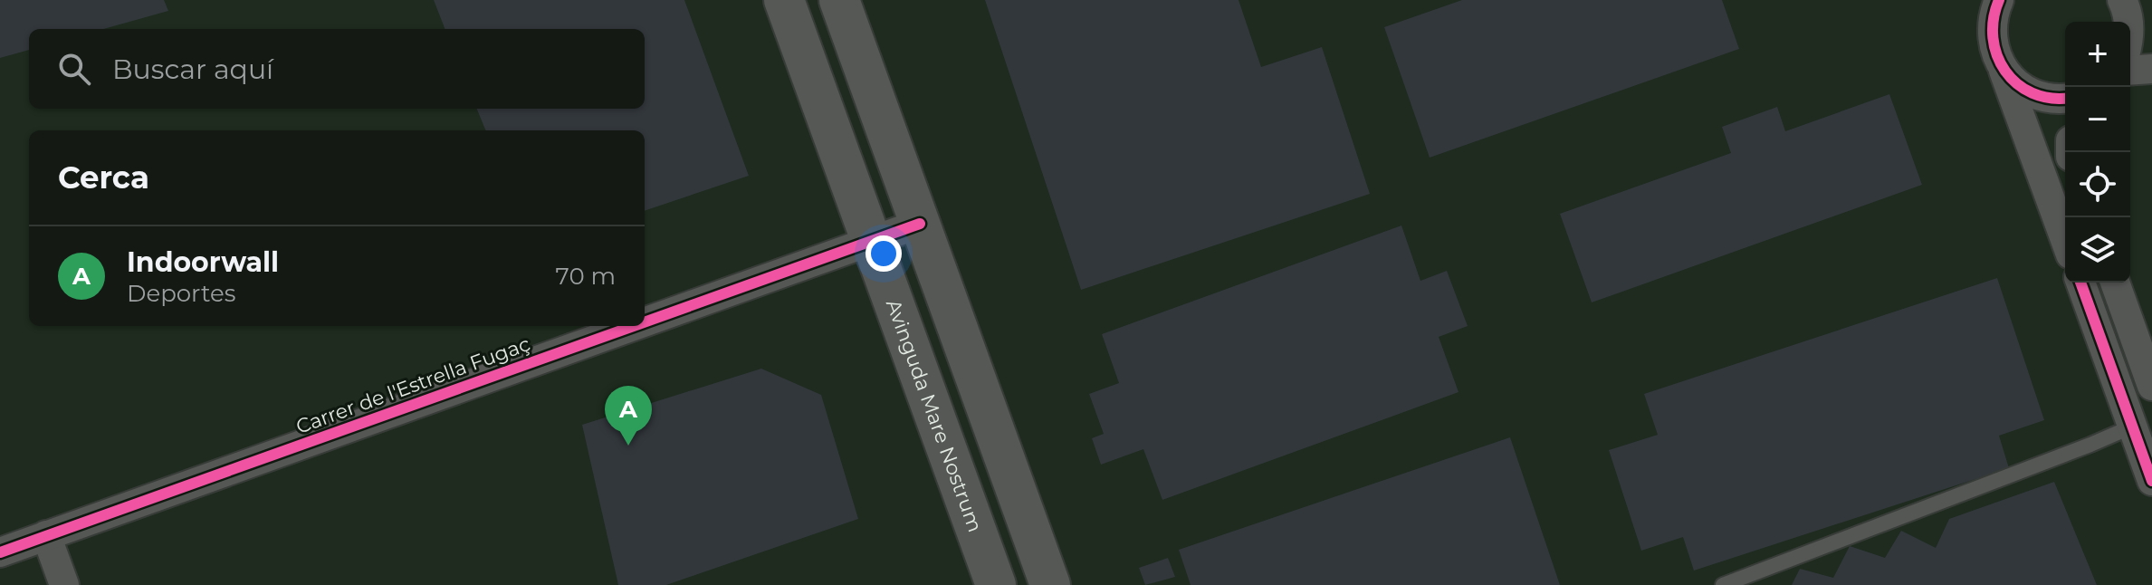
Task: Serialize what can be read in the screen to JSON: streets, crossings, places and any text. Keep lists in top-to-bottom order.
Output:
{
  "streets": {
    "main road": ["Avinguda Mare Nostrum"],
    "street": ["Carrer de l'Estrella Fugaç"]
  },
  "crossings": [
    ["Carrer de l'Estrella Fugaç", "Avinguda Mare Nostrum"]
  ],
  "page": {
    "map_buttons": ["+", "−"],
    "search": "Buscar aquí",
    "heading": "Cerca",
    "list": [
      {
        "mark": "A",
        "name": "Indoorwall",
        "note": "Deportes",
        "value": "70 m"
      }
    ],
    "pins": "A"
  }
}
